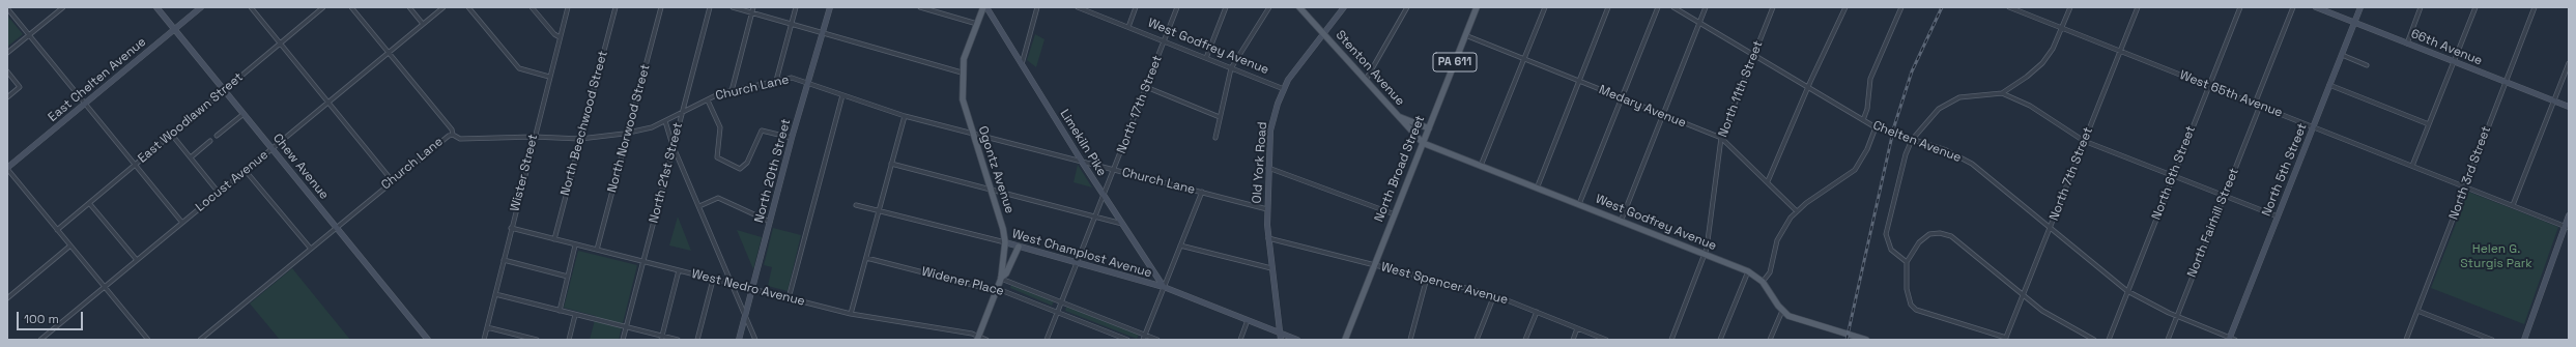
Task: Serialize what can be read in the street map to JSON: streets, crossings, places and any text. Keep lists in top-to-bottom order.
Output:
{
  "streets": {
    "main road": [
      "West Godfrey Avenue",
      "PA 611",
      "Stenton Avenue",
      "North Broad Street",
      "Ogontz Avenue"
    ],
    "street": [
      "66th Avenue",
      "East Chelten Avenue",
      "Church Lane",
      "North 11th Street",
      "West 65th Avenue",
      "North 17th Street",
      "Medary Avenue",
      "East Woodlawn Street",
      "North Beechwood Street",
      "North Norwood Street",
      "Chelten Avenue",
      "Limekiln Pike",
      "Old York Road",
      "Chew Avenue",
      "North 5th Street",
      "North 20th Street",
      "Wister Street",
      "North 21st Street",
      "North 6th Street",
      "North 3rd Street",
      "North 7th Street",
      "Locust Avenue",
      "North Fairhill Street",
      "West Champlost Avenue",
      "Widener Place",
      "West Spencer Avenue",
      "West Nedro Avenue"
    ]
  },
  "crossings": [
    ["West Godfrey Avenue", "Stenton Avenue"],
    ["West Godfrey Avenue", "North 11th Street"],
    ["West Godfrey Avenue", "North 17th Street"],
    ["West Godfrey Avenue", "Old York Road"],
    ["West Godfrey Avenue", "North Broad Street"],
    ["66th Avenue", "North 5th Street"],
    ["66th Avenue", "North 3rd Street"],
    ["Stenton Avenue", "Old York Road"],
    ["Stenton Avenue", "North Broad Street"],
    ["East Chelten Avenue", "Chew Avenue"],
    ["Church Lane", "North 17th Street"],
    ["Church Lane", "North Beechwood Street"],
    ["Church Lane", "North Norwood Street"],
    ["Church Lane", "Limekiln Pike"],
    ["Church Lane", "Old York Road"],
    ["Church Lane", "Chew Avenue"],
    ["Church Lane", "Ogontz Avenue"],
    ["Church Lane", "North 20th Street"],
    ["Church Lane", "Wister Street"],
    ["Church Lane", "North 21st Street"],
    ["North 11th Street", "Medary Avenue"],
    ["North 11th Street", "Chelten Avenue"],
    ["West 65th Avenue", "North 5th Street"],
    ["West 65th Avenue", "North 6th Street"],
    ["West 65th Avenue", "North 3rd Street"],
    ["West 65th Avenue", "North 7th Street"],
    ["West 65th Avenue", "North Fairhill Street"],
    ["North 17th Street", "Limekiln Pike"],
    ["North 17th Street", "West Champlost Avenue"],
    ["North 17th Street", "Widener Place"],
    ["Medary Avenue", "North Broad Street"],
    ["East Woodlawn Street", "Chew Avenue"],
    ["North Beechwood Street", "West Nedro Avenue"],
    ["North Norwood Street", "West Nedro Avenue"],
    ["Chelten Avenue", "North 5th Street"],
    ["Chelten Avenue", "North 6th Street"],
    ["Chelten Avenue", "North 7th Street"],
    ["Chelten Avenue", "North Fairhill Street"],
    ["Limekiln Pike", "West Champlost Avenue"],
    ["Old York Road", "West Champlost Avenue"],
    ["Old York Road", "West Spencer Avenue"],
    ["Chew Avenue", "Locust Avenue"],
    ["North Broad Street", "West Spencer Avenue"],
    ["Ogontz Avenue", "West Champlost Avenue"],
    ["Ogontz Avenue", "Widener Place"],
    ["Ogontz Avenue", "West Nedro Avenue"],
    ["North 20th Street", "West Nedro Avenue"],
    ["Wister Street", "West Nedro Avenue"],
    ["North 21st Street", "West Nedro Avenue"]
  ],
  "parks": ["Helen G. Sturgis Park"],
  "scale_bar": "100 m"
}
